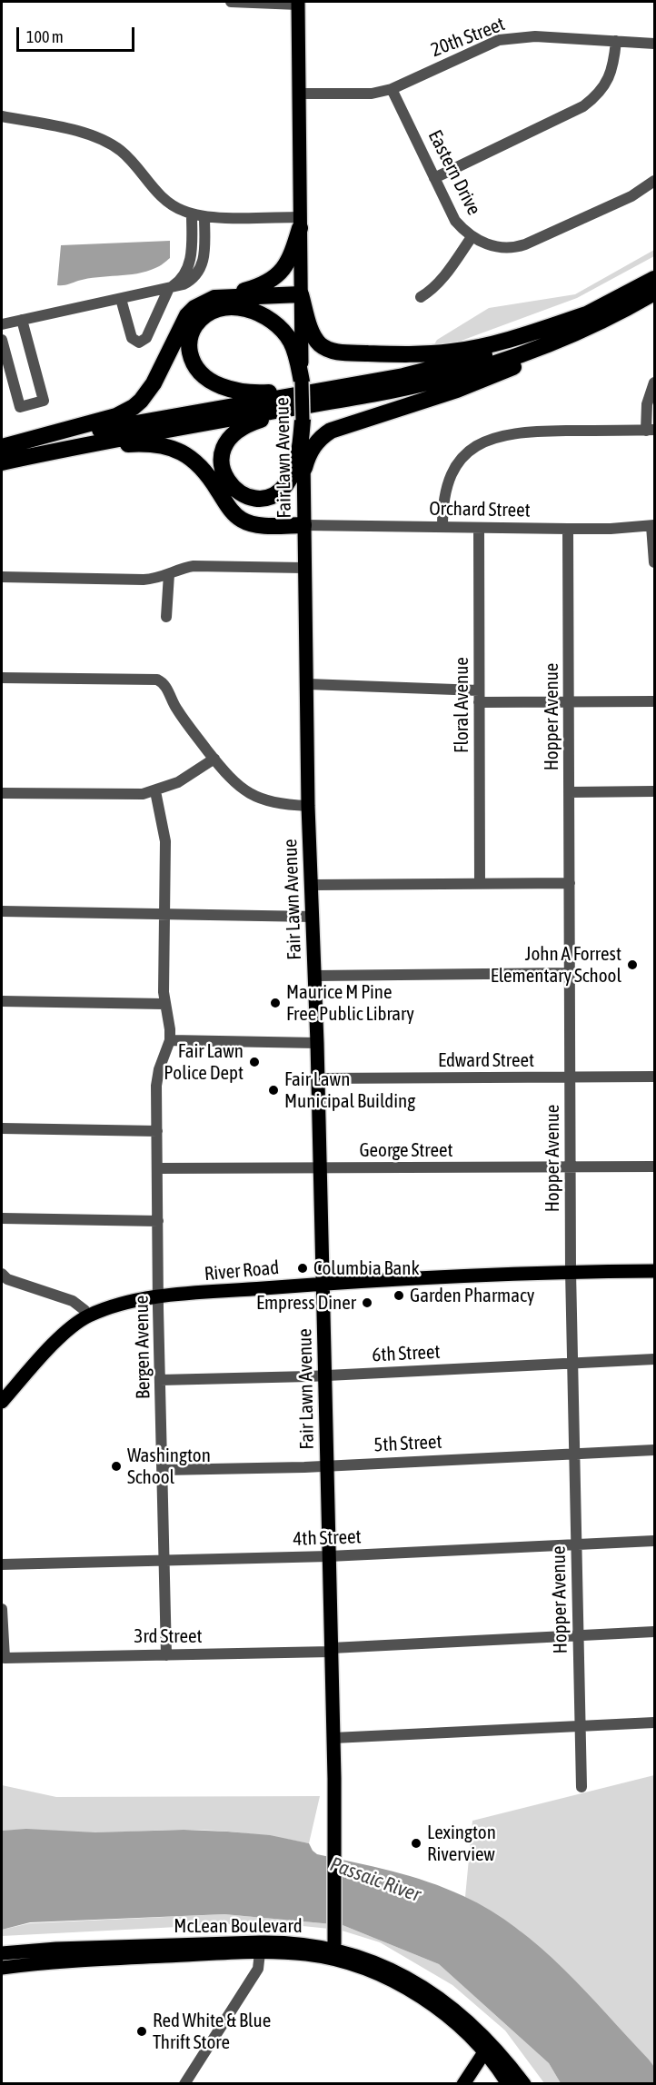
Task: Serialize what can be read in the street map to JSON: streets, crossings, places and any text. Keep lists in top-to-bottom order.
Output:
{
  "streets": {
    "main road": ["Fair Lawn Avenue", "River Road", "McLean Boulevard"],
    "street": [
      "20th Street",
      "Eastern Drive",
      "Orchard Street",
      "Floral Avenue",
      "Hopper Avenue",
      "Edward Street",
      "George Street",
      "Bergen Avenue",
      "6th Street",
      "5th Street",
      "4th Street",
      "3rd Street"
    ]
  },
  "crossings": [
    ["20th Street", "Eastern Drive"],
    ["20th Street", "Fair Lawn Avenue"],
    ["Fair Lawn Avenue", "Orchard Street"],
    ["Fair Lawn Avenue", "Edward Street"],
    ["Fair Lawn Avenue", "George Street"],
    ["Fair Lawn Avenue", "River Road"],
    ["Fair Lawn Avenue", "6th Street"],
    ["Fair Lawn Avenue", "5th Street"],
    ["Fair Lawn Avenue", "4th Street"],
    ["Fair Lawn Avenue", "3rd Street"],
    ["Fair Lawn Avenue", "McLean Boulevard"],
    ["Orchard Street", "Floral Avenue"],
    ["Orchard Street", "Hopper Avenue"],
    ["Hopper Avenue", "Edward Street"],
    ["Hopper Avenue", "George Street"],
    ["Hopper Avenue", "River Road"],
    ["Hopper Avenue", "6th Street"],
    ["Hopper Avenue", "5th Street"],
    ["Hopper Avenue", "4th Street"],
    ["Hopper Avenue", "3rd Street"],
    ["George Street", "Bergen Avenue"],
    ["River Road", "Bergen Avenue"],
    ["Bergen Avenue", "6th Street"],
    ["Bergen Avenue", "5th Street"],
    ["Bergen Avenue", "4th Street"],
    ["Bergen Avenue", "3rd Street"]
  ],
  "water": ["Passaic River"],
  "places": [
    "John A Forrest Elementary School",
    "Maurice M Pine Free Public Library",
    "Fair Lawn Police Dept",
    "Fair Lawn Municipal Building",
    "Columbia Bank",
    "Garden Pharmacy",
    "Empress Diner",
    "Washington School",
    "Lexington Riverview",
    "Red White & Blue Thrift Store"
  ],
  "scale_bar": "100 m"
}
